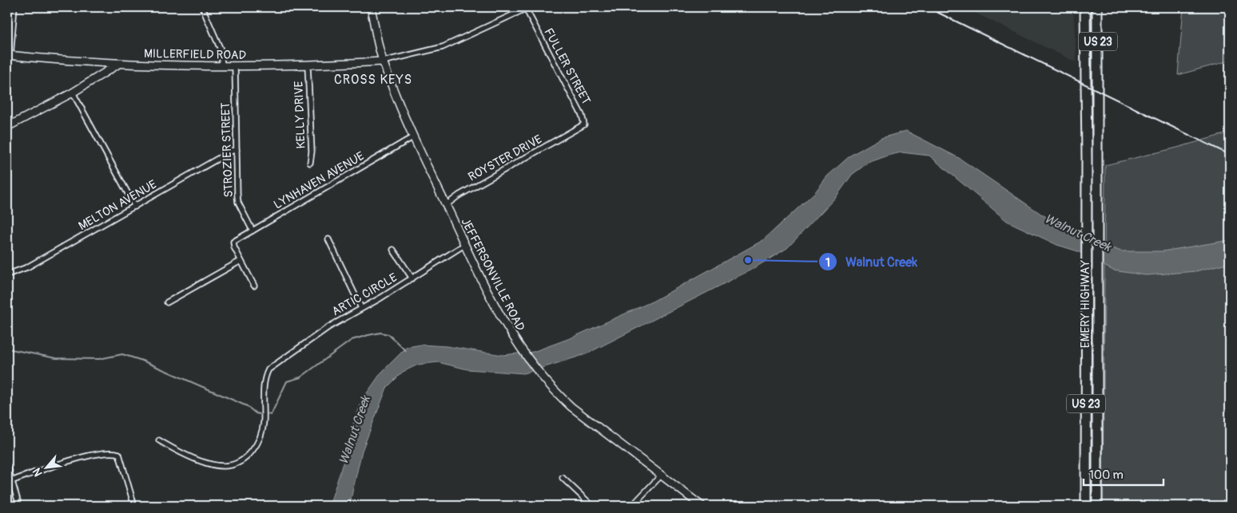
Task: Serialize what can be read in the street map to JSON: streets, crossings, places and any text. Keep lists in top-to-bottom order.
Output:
{
  "streets": {
    "highway": ["US 23", "EMERY HIGHWAY"],
    "street": [
      "MILLERFIELD ROAD",
      "FULLER STREET",
      "KELLY DRIVE",
      "STROZIER STREET",
      "ROYSTER DRIVE",
      "LYNHAVEN AVENUE",
      "MELTON AVENUE",
      "JEFFERSONVILLE ROAD",
      "ARTIC CIRCLE"
    ]
  },
  "crossings": [
    ["MILLERFIELD ROAD", "KELLY DRIVE"],
    ["MILLERFIELD ROAD", "STROZIER STREET"],
    ["MILLERFIELD ROAD", "JEFFERSONVILLE ROAD"],
    ["FULLER STREET", "ROYSTER DRIVE"],
    ["STROZIER STREET", "LYNHAVEN AVENUE"],
    ["STROZIER STREET", "MELTON AVENUE"],
    ["ROYSTER DRIVE", "JEFFERSONVILLE ROAD"],
    ["LYNHAVEN AVENUE", "JEFFERSONVILLE ROAD"],
    ["JEFFERSONVILLE ROAD", "ARTIC CIRCLE"]
  ],
  "districts": ["CROSS KEYS"],
  "water": ["Walnut Creek"],
  "places": ["Walnut Creek"],
  "scale_bar": "100 m",
  "north": "bottom left"
}
